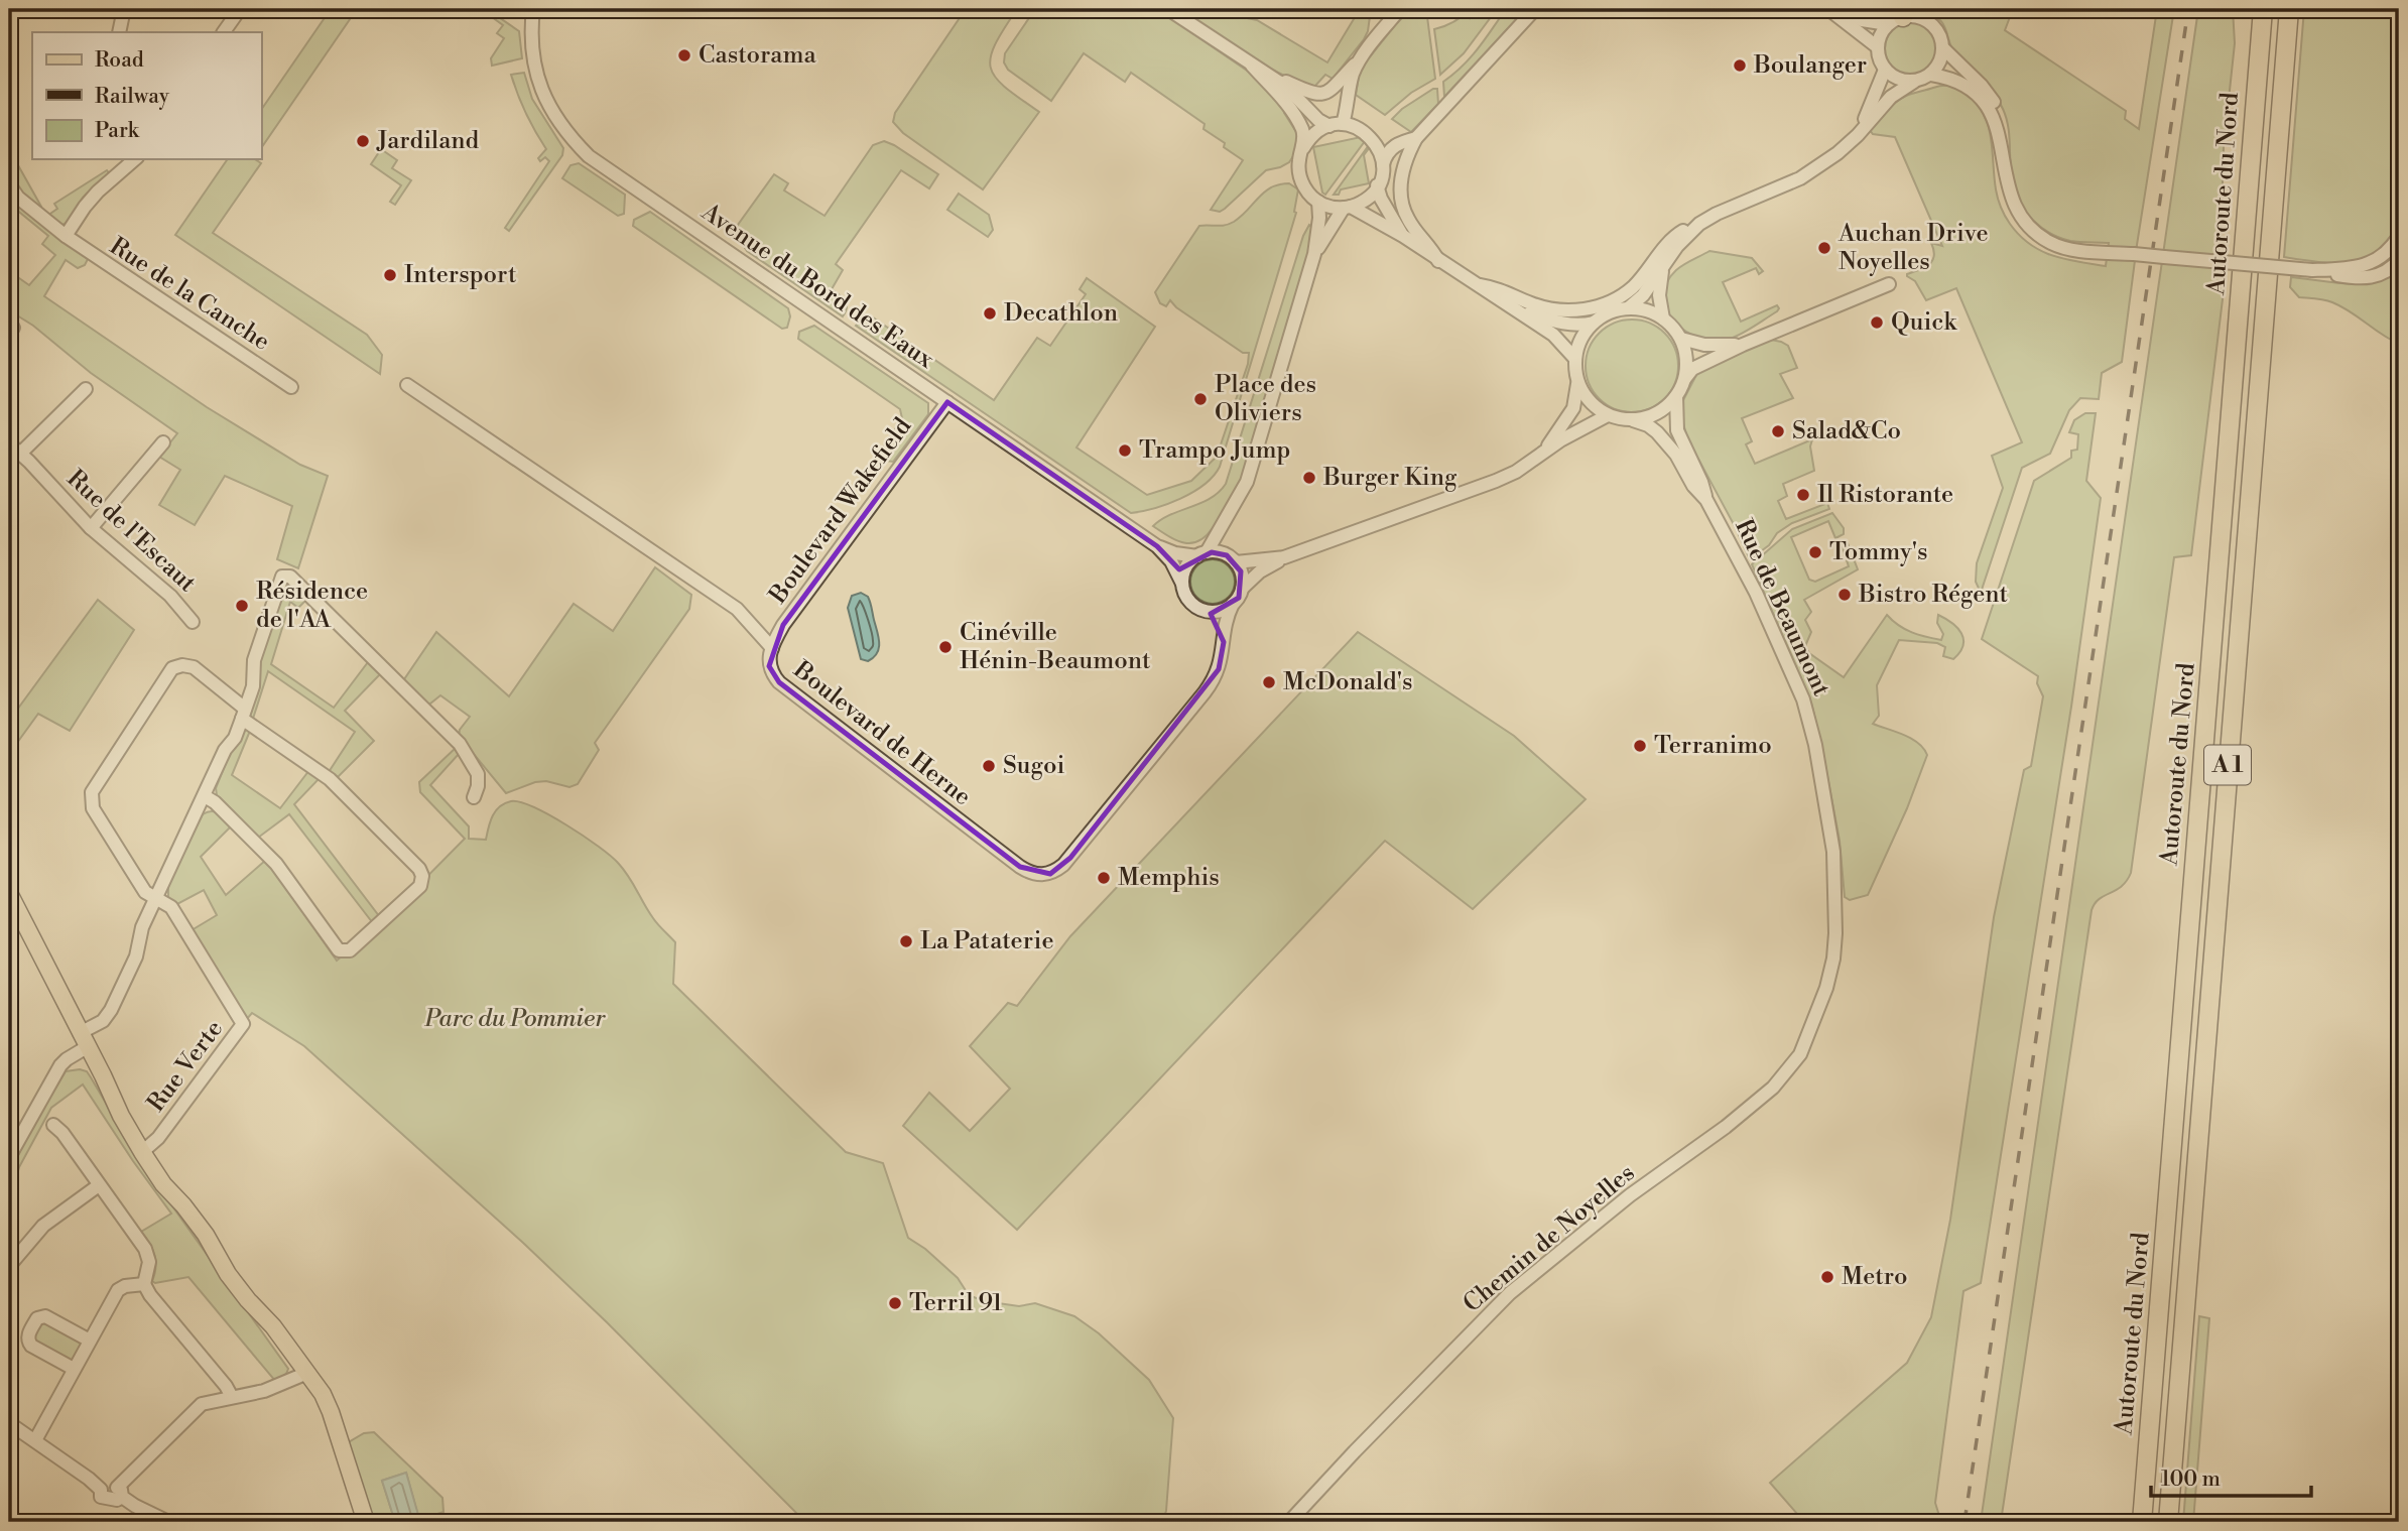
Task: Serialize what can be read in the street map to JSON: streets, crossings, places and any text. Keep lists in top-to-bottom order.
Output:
{
  "streets": {
    "highway": ["Autoroute du Nord", "A 1"],
    "street": [
      "Avenue du Bord des Eaux",
      "Rue de la Canche",
      "Boulevard Wakefield",
      "Rue de l'Escaut",
      "Rue de Beaumont",
      "Boulevard de Herne",
      "Rue Verte",
      "Chemin de Noyelles"
    ]
  },
  "crossings": [
    ["Avenue du Bord des Eaux", "Boulevard Wakefield"],
    ["Avenue du Bord des Eaux", "Boulevard de Herne"],
    ["Boulevard Wakefield", "Boulevard de Herne"],
    ["Rue de Beaumont", "Chemin de Noyelles"]
  ],
  "parks": ["Parc du Pommier"],
  "places": [
    "Castorama",
    "Boulanger",
    "Jardiland",
    "Auchan Drive Noyelles",
    "Intersport",
    "Decathlon",
    "Quick",
    "Place des Oliviers",
    "Salad&Co",
    "Trampo Jump",
    "Burger King",
    "Il Ristorante",
    "Tommy's",
    "Bistro Régent",
    "Résidence de l'AA",
    "Cinéville Hénin-Beaumont",
    "McDonald's",
    "Terranimo",
    "Sugoi",
    "Memphis",
    "La Pataterie",
    "Metro",
    "Terril 91"
  ],
  "legend": ["Road", "Railway", "Park"],
  "scale_bar": "100 m"
}
